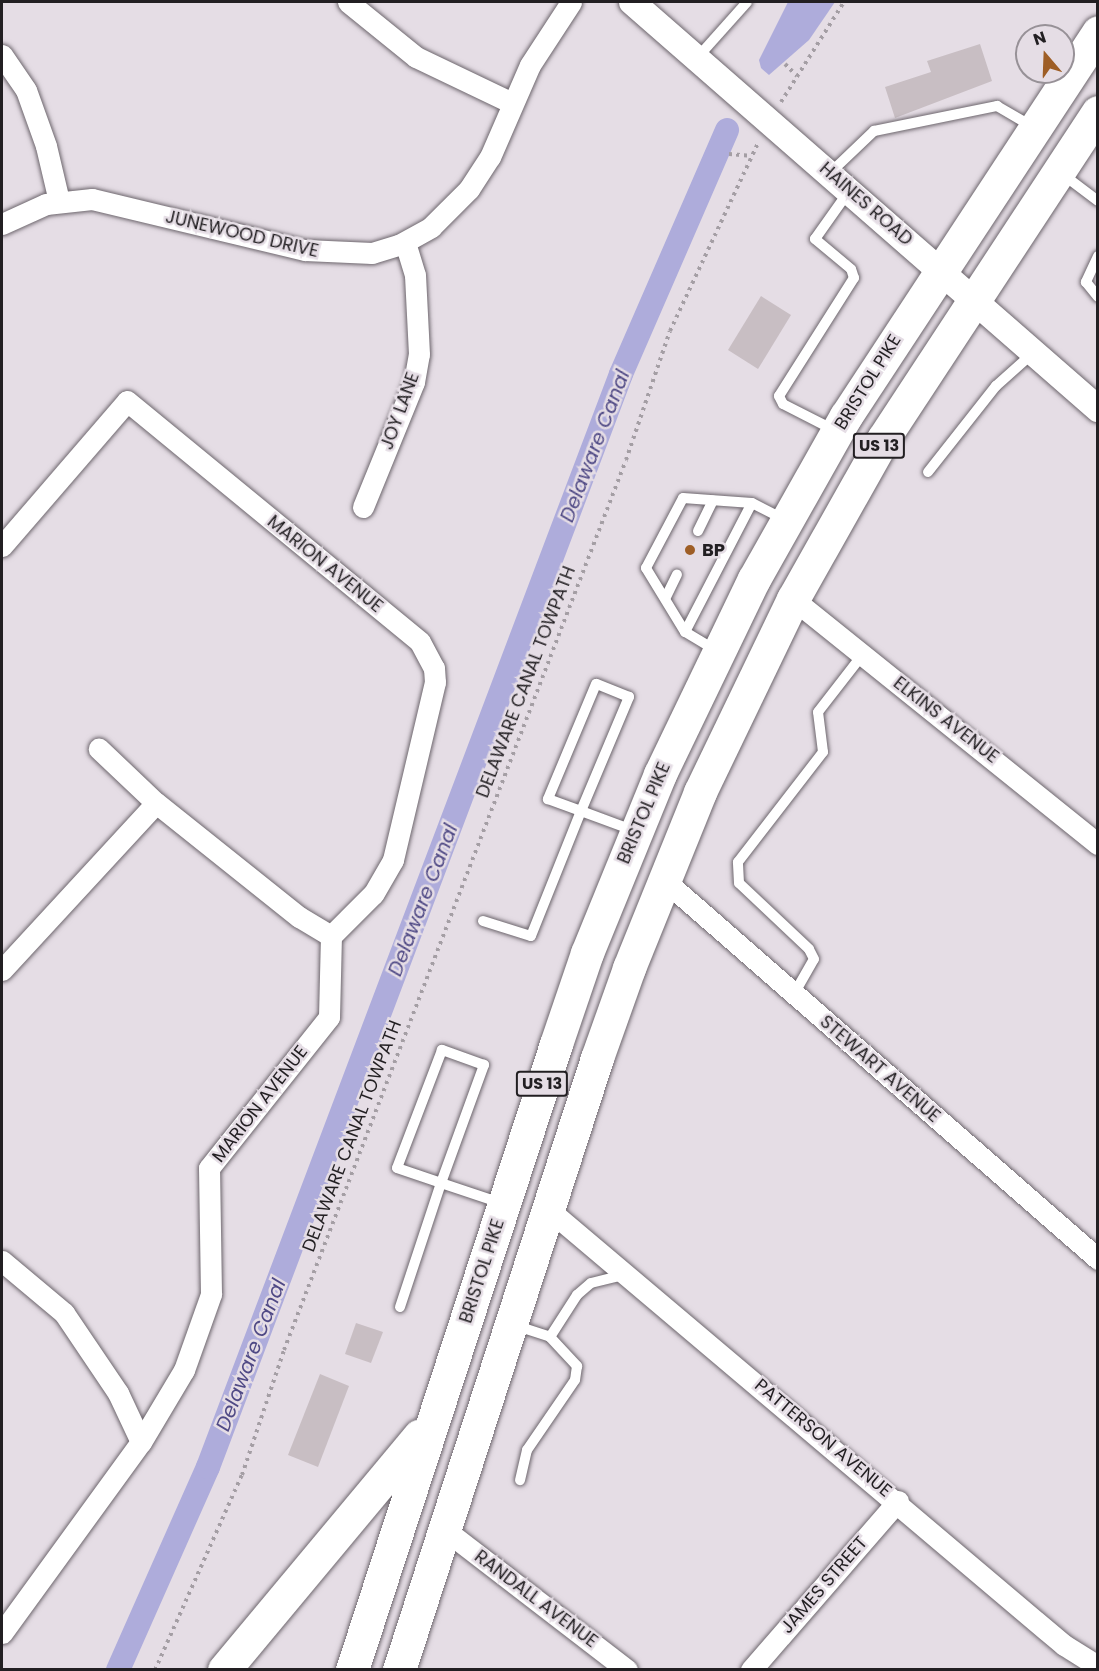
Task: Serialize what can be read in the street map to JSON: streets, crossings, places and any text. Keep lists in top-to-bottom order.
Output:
{
  "streets": {
    "highway": ["BRISTOL PIKE", "US 13"],
    "street": [
      "HAINES ROAD",
      "JUNEWOOD DRIVE",
      "JOY LANE",
      "MARION AVENUE",
      "ELKINS AVENUE",
      "STEWART AVENUE",
      "PATTERSON AVENUE",
      "JAMES STREET",
      "RANDALL AVENUE"
    ],
    "path": ["DELAWARE CANAL TOWPATH"]
  },
  "crossings": [
    ["HAINES ROAD", "BRISTOL PIKE"],
    ["HAINES ROAD", "US 13"],
    ["JUNEWOOD DRIVE", "JOY LANE"],
    ["US 13", "ELKINS AVENUE"],
    ["US 13", "STEWART AVENUE"],
    ["US 13", "PATTERSON AVENUE"],
    ["US 13", "RANDALL AVENUE"],
    ["PATTERSON AVENUE", "JAMES STREET"]
  ],
  "water": ["Delaware Canal"],
  "places": ["BP"],
  "north": "top"
}
